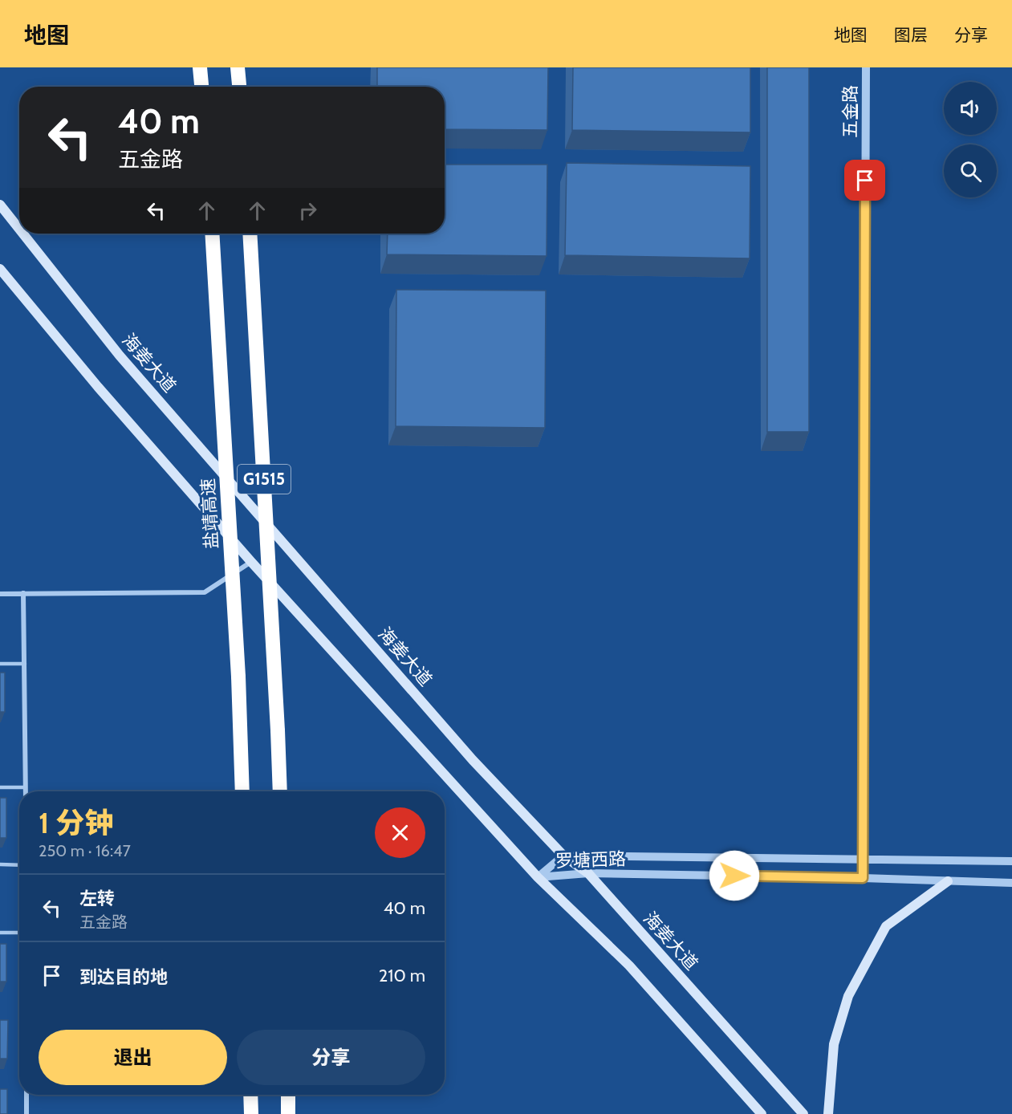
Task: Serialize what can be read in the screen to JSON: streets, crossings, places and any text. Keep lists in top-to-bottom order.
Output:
{
  "streets": {
    "highway": ["G1515", "盐靖高速"],
    "main road": ["海姜大道"],
    "street": ["五金路", "罗塘西路"]
  },
  "crossings": [
    ["五金路", "罗塘西路"],
    ["海姜大道", "罗塘西路"]
  ],
  "page": {
    "header": "地图",
    "nav": ["地图", "图层", "分享"],
    "turn": ["40 m", "五金路"],
    "heading": ["1 分钟", "250 m · 16:47"],
    "list": [
      {
        "name": "左转",
        "note": "五金路",
        "value": "40 m"
      },
      {
        "name": "到达目的地",
        "value": "210 m"
      }
    ],
    "buttons": ["退出", "分享"]
  }
}
